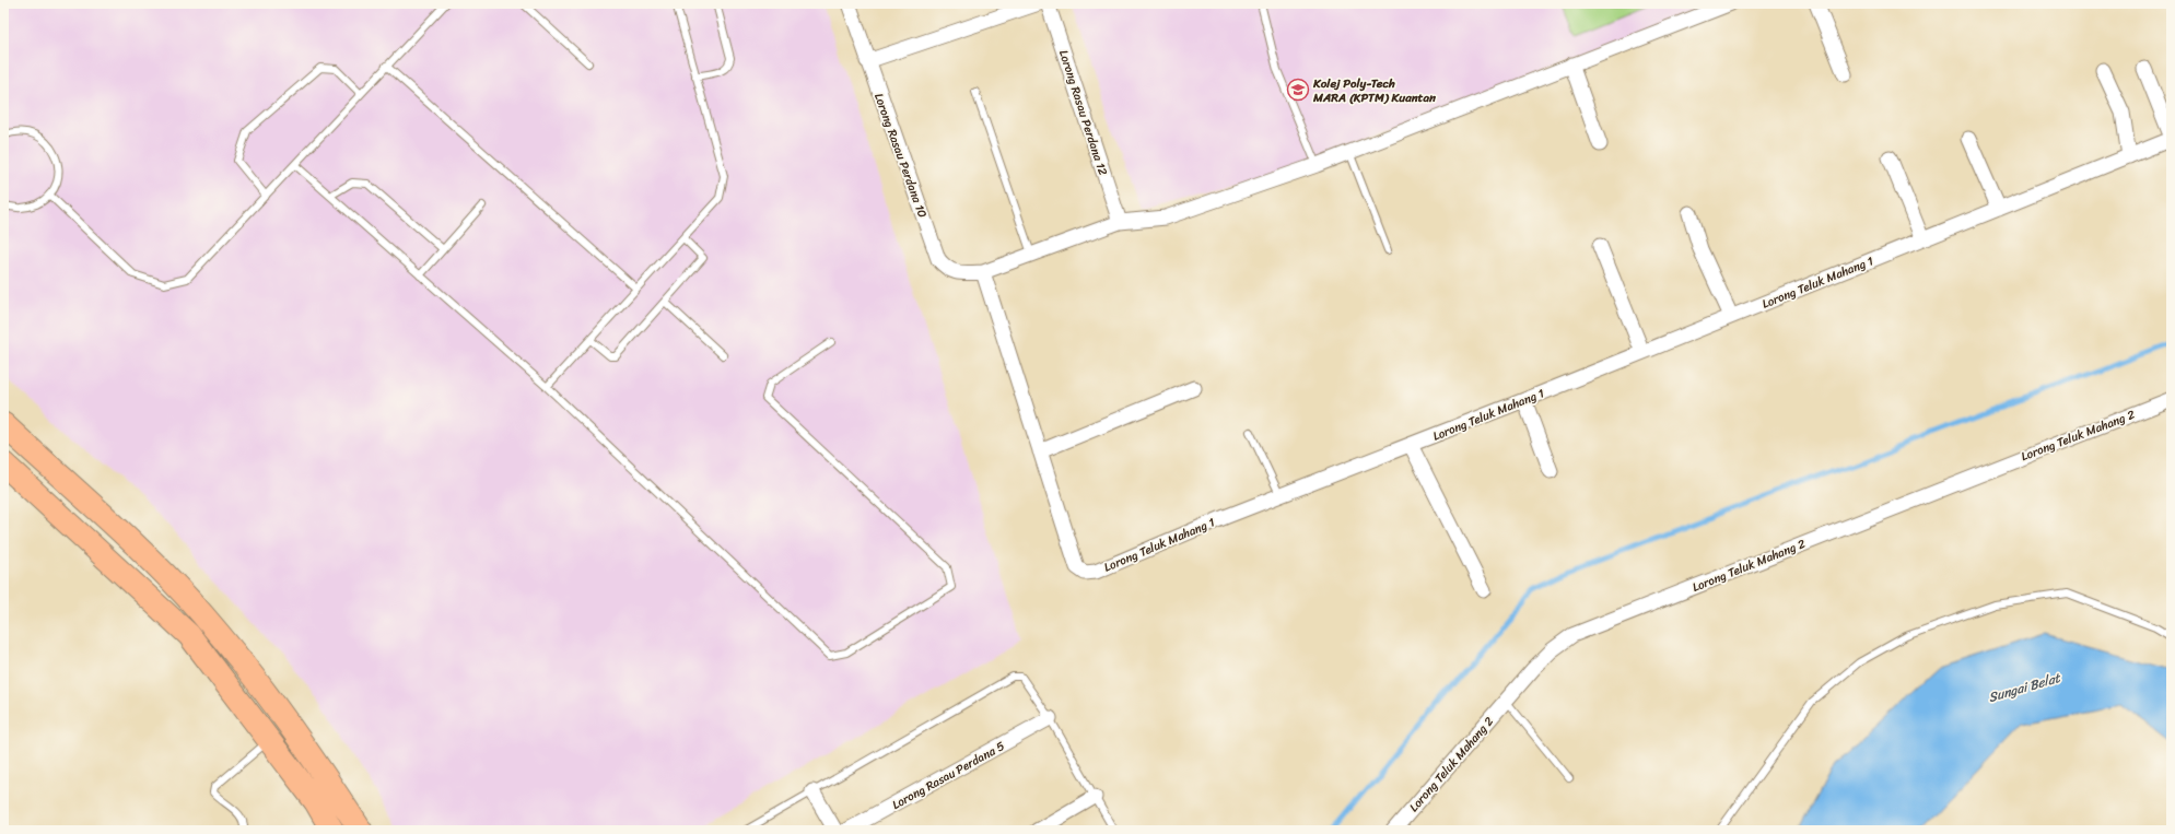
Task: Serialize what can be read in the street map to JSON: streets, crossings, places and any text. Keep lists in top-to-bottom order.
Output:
{
  "streets": {
    "street": [
      "Lorong Rasau Perdana 12",
      "Lorong Rasau Perdana 10",
      "Lorong Teluk Mahang 1",
      "Lorong Teluk Mahang 2",
      "Lorong Rasau Perdana 5"
    ]
  },
  "crossings": [
    ["Lorong Rasau Perdana 10", "Lorong Teluk Mahang 1"]
  ],
  "water": ["Sungai Belat"],
  "places": {
    "school or university": ["Kolej Poly-Tech MARA (KPTM) Kuantan"]
  }
}
